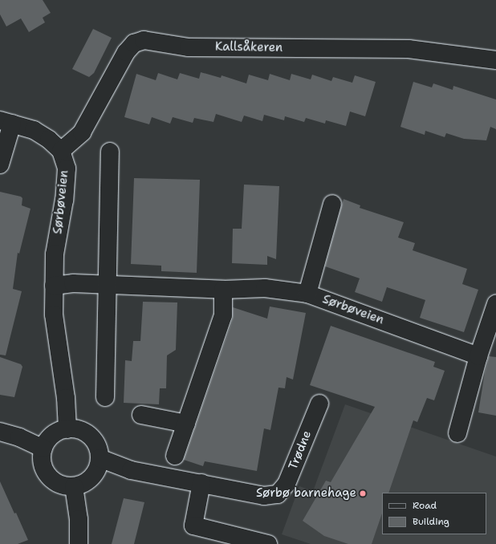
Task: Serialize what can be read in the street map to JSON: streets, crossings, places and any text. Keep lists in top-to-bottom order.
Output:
{
  "streets": {
    "street": ["Kallsåkeren", "Sørbøveien", "Trødne"]
  },
  "crossings": [
    ["Kallsåkeren", "Sørbøveien"],
    ["Sørbøveien", "Trødne"]
  ],
  "places": ["Sørbø barnehage"],
  "legend": ["Road", "Building"]
}
